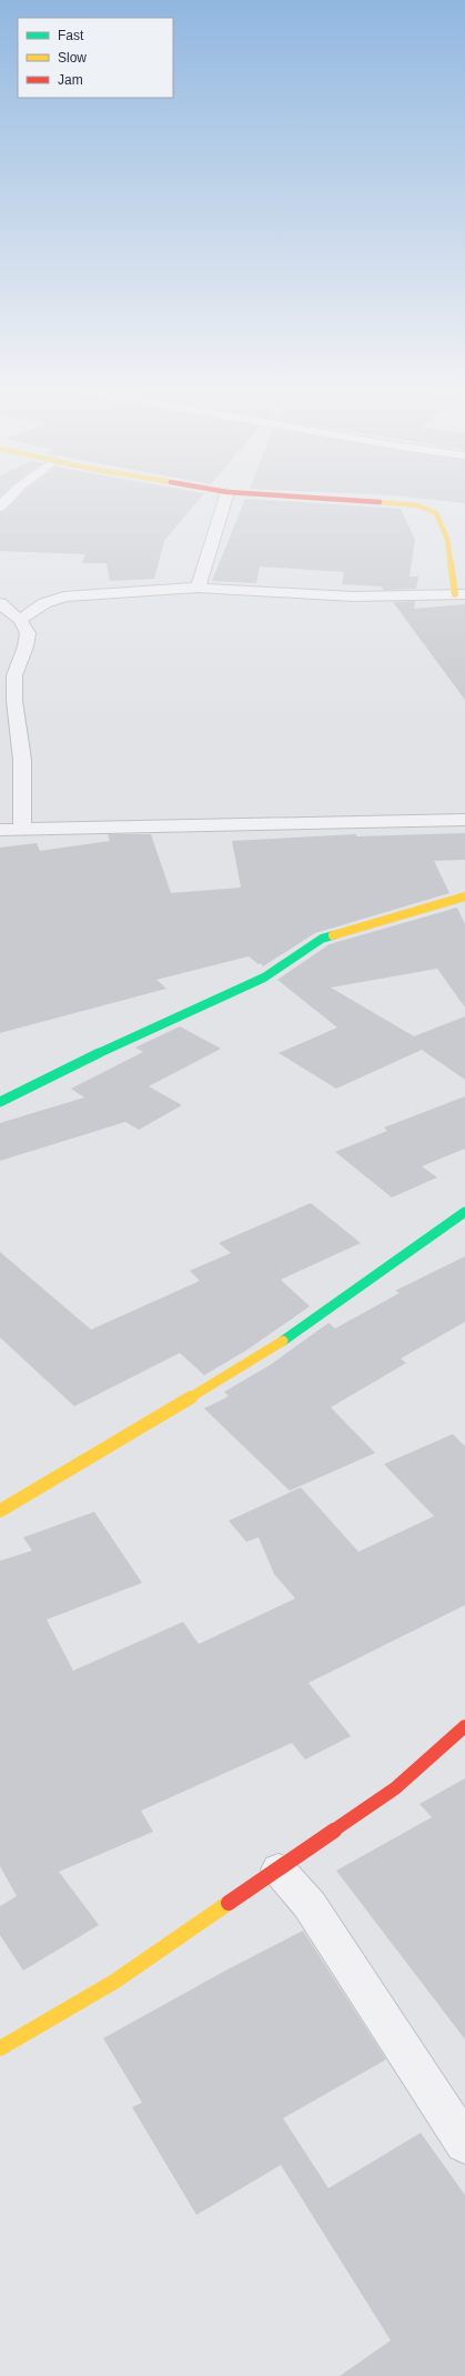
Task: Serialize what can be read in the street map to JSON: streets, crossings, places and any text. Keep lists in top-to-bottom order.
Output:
{
  "legend": ["Fast", "Slow", "Jam"]
}
